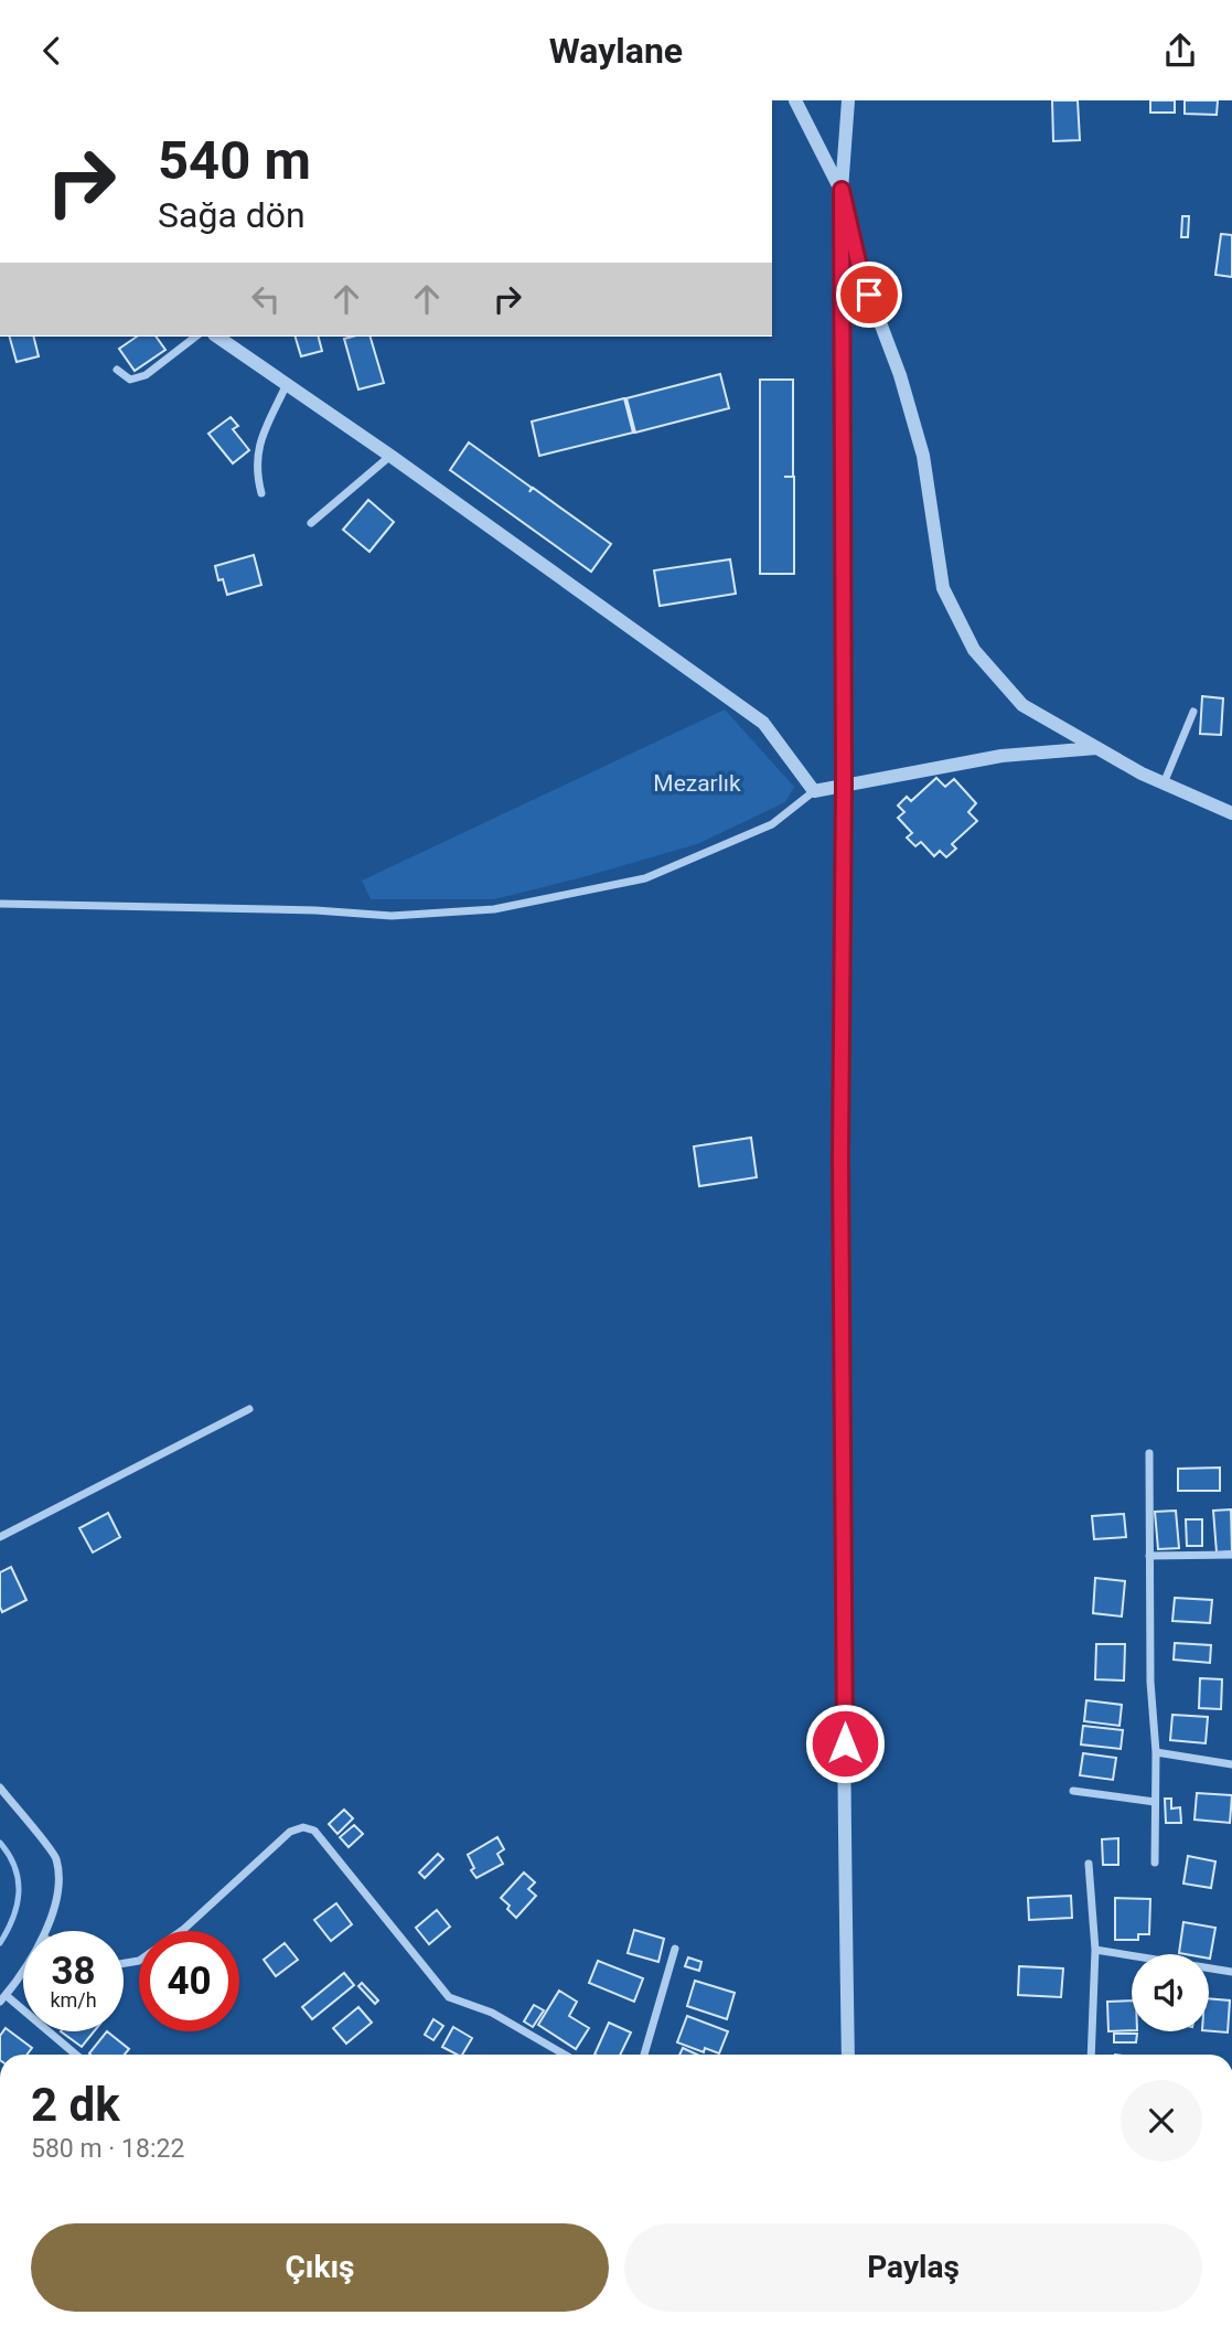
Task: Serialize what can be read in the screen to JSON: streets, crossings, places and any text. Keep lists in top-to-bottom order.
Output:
{
  "parks": ["Mezarlık"],
  "page": {
    "header": "Waylane",
    "turn": ["540 m", "Sağa dön"],
    "speed": "38 km/h",
    "limit": "40",
    "heading": ["2 dk", "580 m · 18:22"],
    "buttons": ["Çıkış", "Paylaş"]
  }
}
